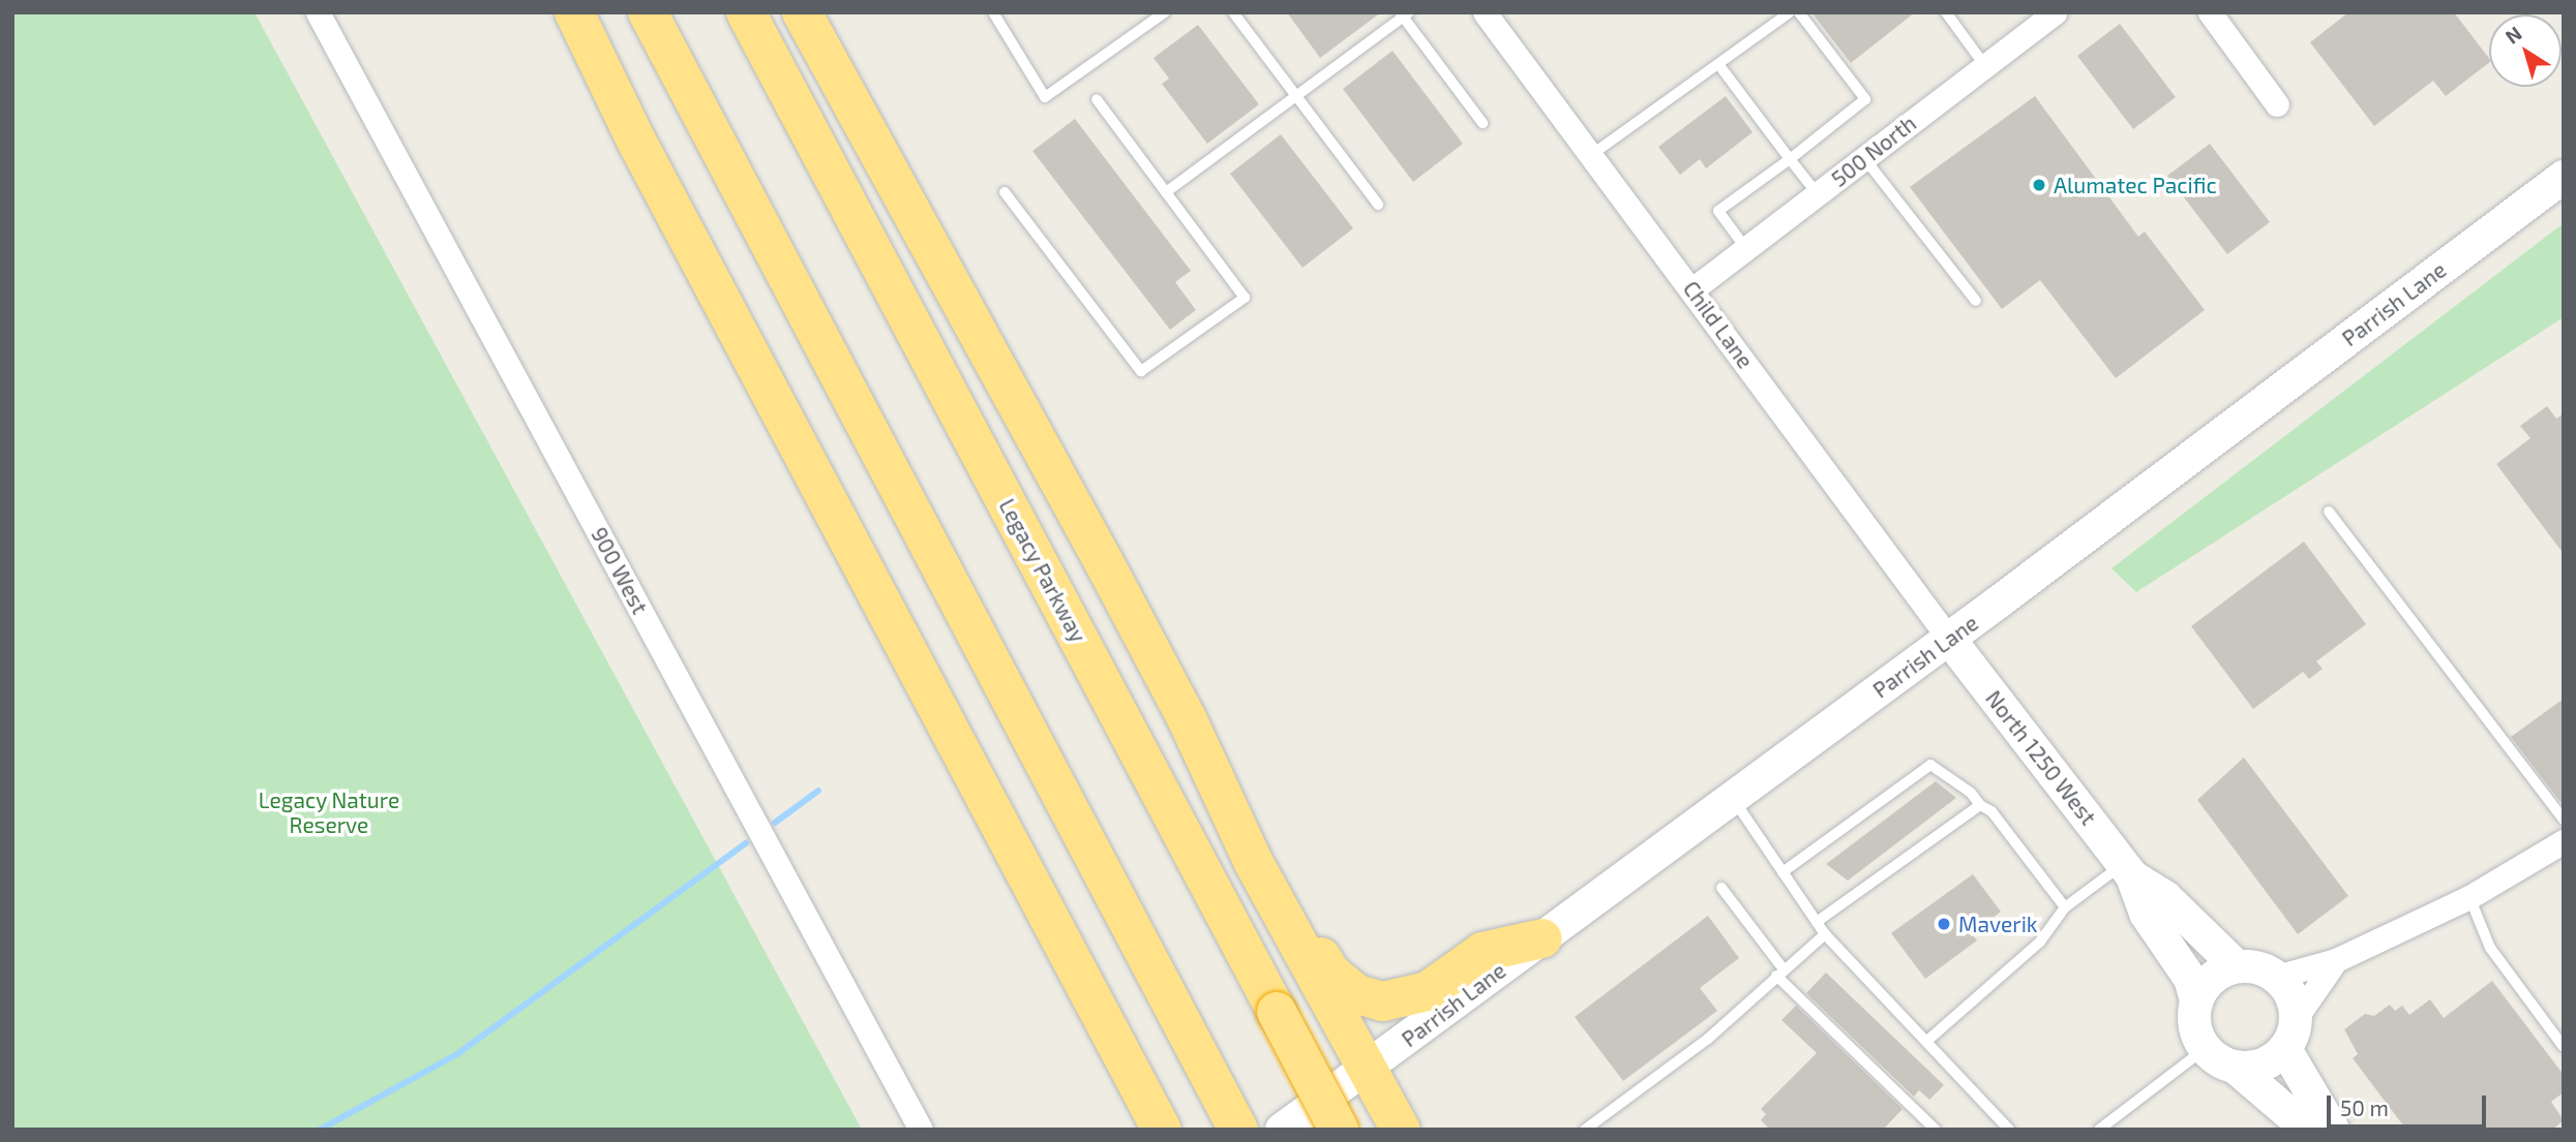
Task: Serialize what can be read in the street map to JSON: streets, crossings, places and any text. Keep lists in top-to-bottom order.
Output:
{
  "streets": {
    "highway": ["Legacy Parkway"],
    "main road": ["Parrish Lane", "North 1250 West"],
    "street": ["500 North", "Child Lane", "900 West"]
  },
  "crossings": [
    ["500 North", "Child Lane"],
    ["Parrish Lane", "Child Lane"],
    ["Parrish Lane", "North 1250 West"],
    ["Child Lane", "North 1250 West"]
  ],
  "parks": ["Legacy Nature Reserve"],
  "places": ["Alumatec Pacific", "Maverik"],
  "scale_bar": "50 m",
  "north": "top left"
}
